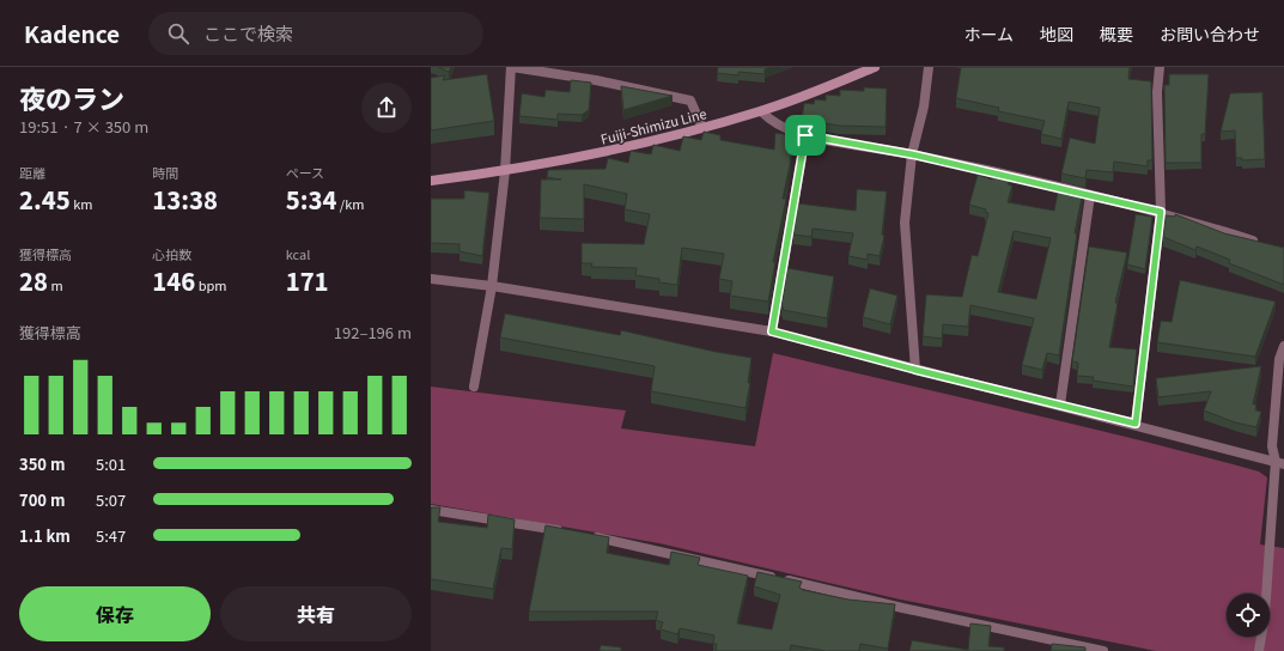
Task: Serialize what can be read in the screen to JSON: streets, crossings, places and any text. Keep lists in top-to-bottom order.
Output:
{
  "streets": {
    "main road": ["Fuiji-Shimizu Line"]
  },
  "page": {
    "header": "Kadence",
    "search": "ここで検索",
    "nav": [
      "ホーム",
      "地図",
      "概要",
      "お問い合わせ"
    ],
    "heading": ["夜のラン", "19:51 · 7 × 350 m"],
    "stats": [
      ["距離", "2.45 km"],
      ["時間", "13:38"],
      ["ペース", "5:34 /km"],
      ["獲得標高", "28 m"],
      ["心拍数", "146 bpm"],
      ["kcal", "171"]
    ],
    "chart": ["獲得標高", "192–196 m"],
    "list": [
      {
        "name": "350 m",
        "note": "5:01"
      },
      {
        "name": "700 m",
        "note": "5:07"
      },
      {
        "name": "1.1 km",
        "note": "5:47"
      }
    ],
    "buttons": ["保存", "共有"]
  }
}
